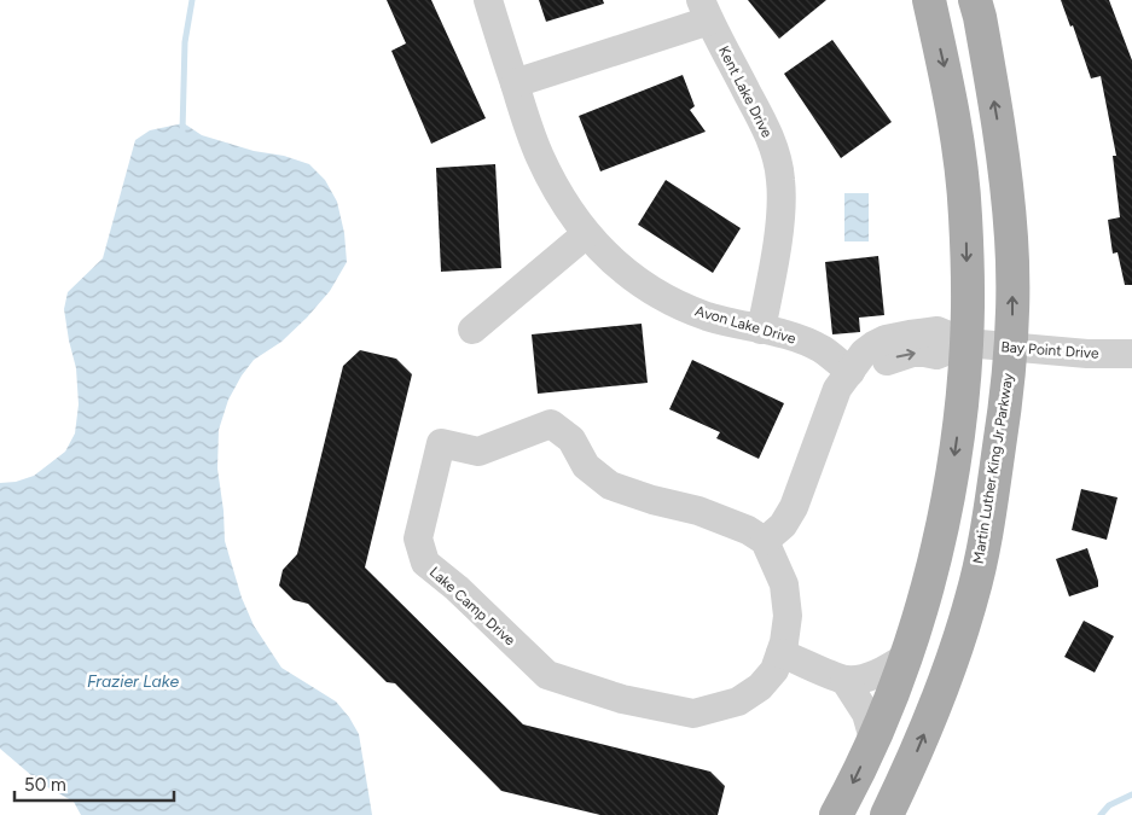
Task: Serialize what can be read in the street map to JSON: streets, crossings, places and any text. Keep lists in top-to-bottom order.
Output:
{
  "streets": {
    "main road": ["Martin Luther King Jr Parkway"],
    "street": [
      "Kent Lake Drive",
      "Avon Lake Drive",
      "Bay Point Drive",
      "Lake Camp Drive"
    ]
  },
  "crossings": [
    ["Kent Lake Drive", "Avon Lake Drive"],
    ["Bay Point Drive", "Martin Luther King Jr Parkway"]
  ],
  "water": ["Frazier Lake"],
  "scale_bar": "50 m"
}
